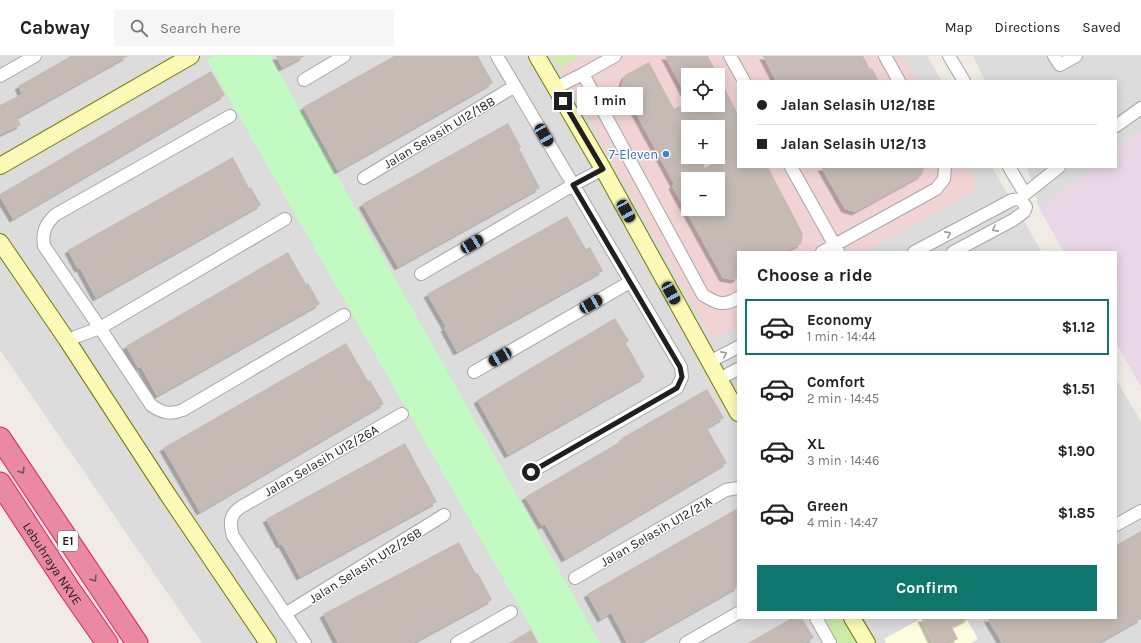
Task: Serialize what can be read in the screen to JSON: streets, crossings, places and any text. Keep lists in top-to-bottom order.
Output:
{
  "streets": {
    "highway": ["E1", "Lebuhraya NKVE"],
    "street": [
      "Jalan Selasih U12/18B",
      "Jalan Selasih U12/26A",
      "Jalan Selasih U12/21A",
      "Jalan Selasih U12/26B"
    ]
  },
  "crossings": [
    ["Jalan Selasih U12/26A", "Jalan Selasih U12/26B"]
  ],
  "places": ["7-Eleven"],
  "page": {
    "header": "Cabway",
    "search": "Search here",
    "nav": ["Map", "Directions", "Saved"],
    "map_buttons": ["+", "−"],
    "banner": ["Jalan Selasih U12/18E", "Jalan Selasih U12/13"],
    "bubble": "1 min",
    "heading": "Choose a ride",
    "list": [
      {
        "name": "Economy",
        "note": "1 min · 14:44",
        "value": "$1.12"
      },
      {
        "name": "Comfort",
        "note": "2 min · 14:45",
        "value": "$1.51"
      },
      {
        "name": "XL",
        "note": "3 min · 14:46",
        "value": "$1.90"
      },
      {
        "name": "Green",
        "note": "4 min · 14:47",
        "value": "$1.85"
      }
    ],
    "buttons": "Confirm"
  }
}
